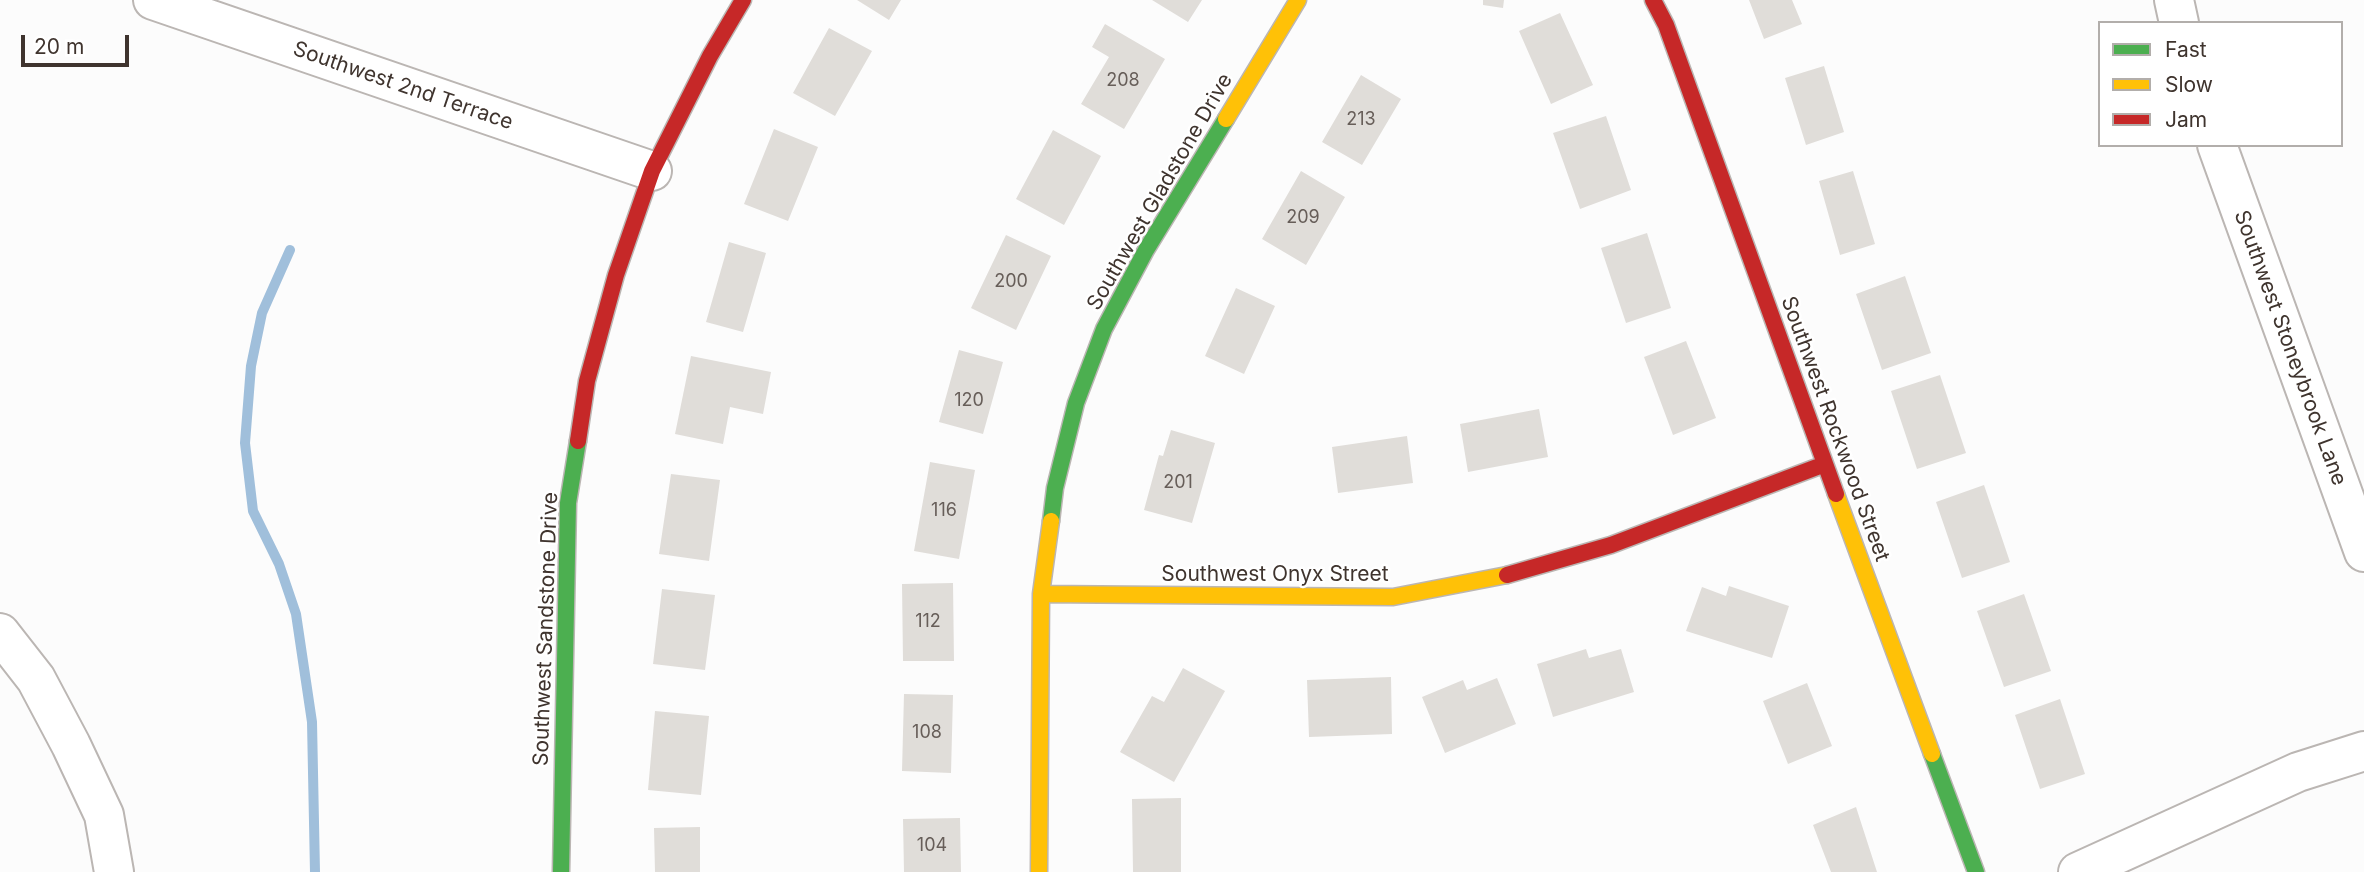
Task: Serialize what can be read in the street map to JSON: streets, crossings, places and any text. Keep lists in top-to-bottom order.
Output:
{
  "streets": {
    "street": [
      "Southwest 2nd Terrace",
      "Southwest Gladstone Drive",
      "Southwest Stoneybrook Lane",
      "Southwest Rockwood Street",
      "Southwest Onyx Street",
      "Southwest Sandstone Drive"
    ]
  },
  "crossings": [
    ["Southwest 2nd Terrace", "Southwest Sandstone Drive"],
    ["Southwest Gladstone Drive", "Southwest Onyx Street"],
    ["Southwest Rockwood Street", "Southwest Onyx Street"]
  ],
  "house_numbers": [
    "208",
    "213",
    "209",
    "200",
    "120",
    "201",
    "116",
    "112",
    "108",
    "104"
  ],
  "legend": ["Fast", "Slow", "Jam"],
  "scale_bar": "20 m"
}
